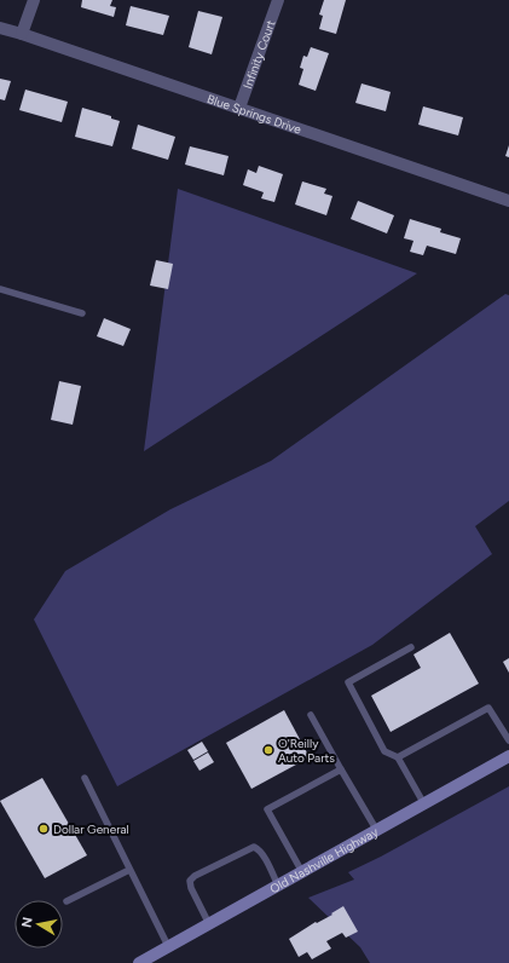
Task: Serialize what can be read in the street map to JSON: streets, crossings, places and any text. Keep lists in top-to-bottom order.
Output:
{
  "streets": {
    "main road": ["Old Nashville Highway"],
    "street": ["Infinity Court", "Blue Springs Drive"]
  },
  "crossings": [
    ["Infinity Court", "Blue Springs Drive"]
  ],
  "places": ["O'Reilly Auto Parts", "Dollar General"],
  "north": "left"
}
